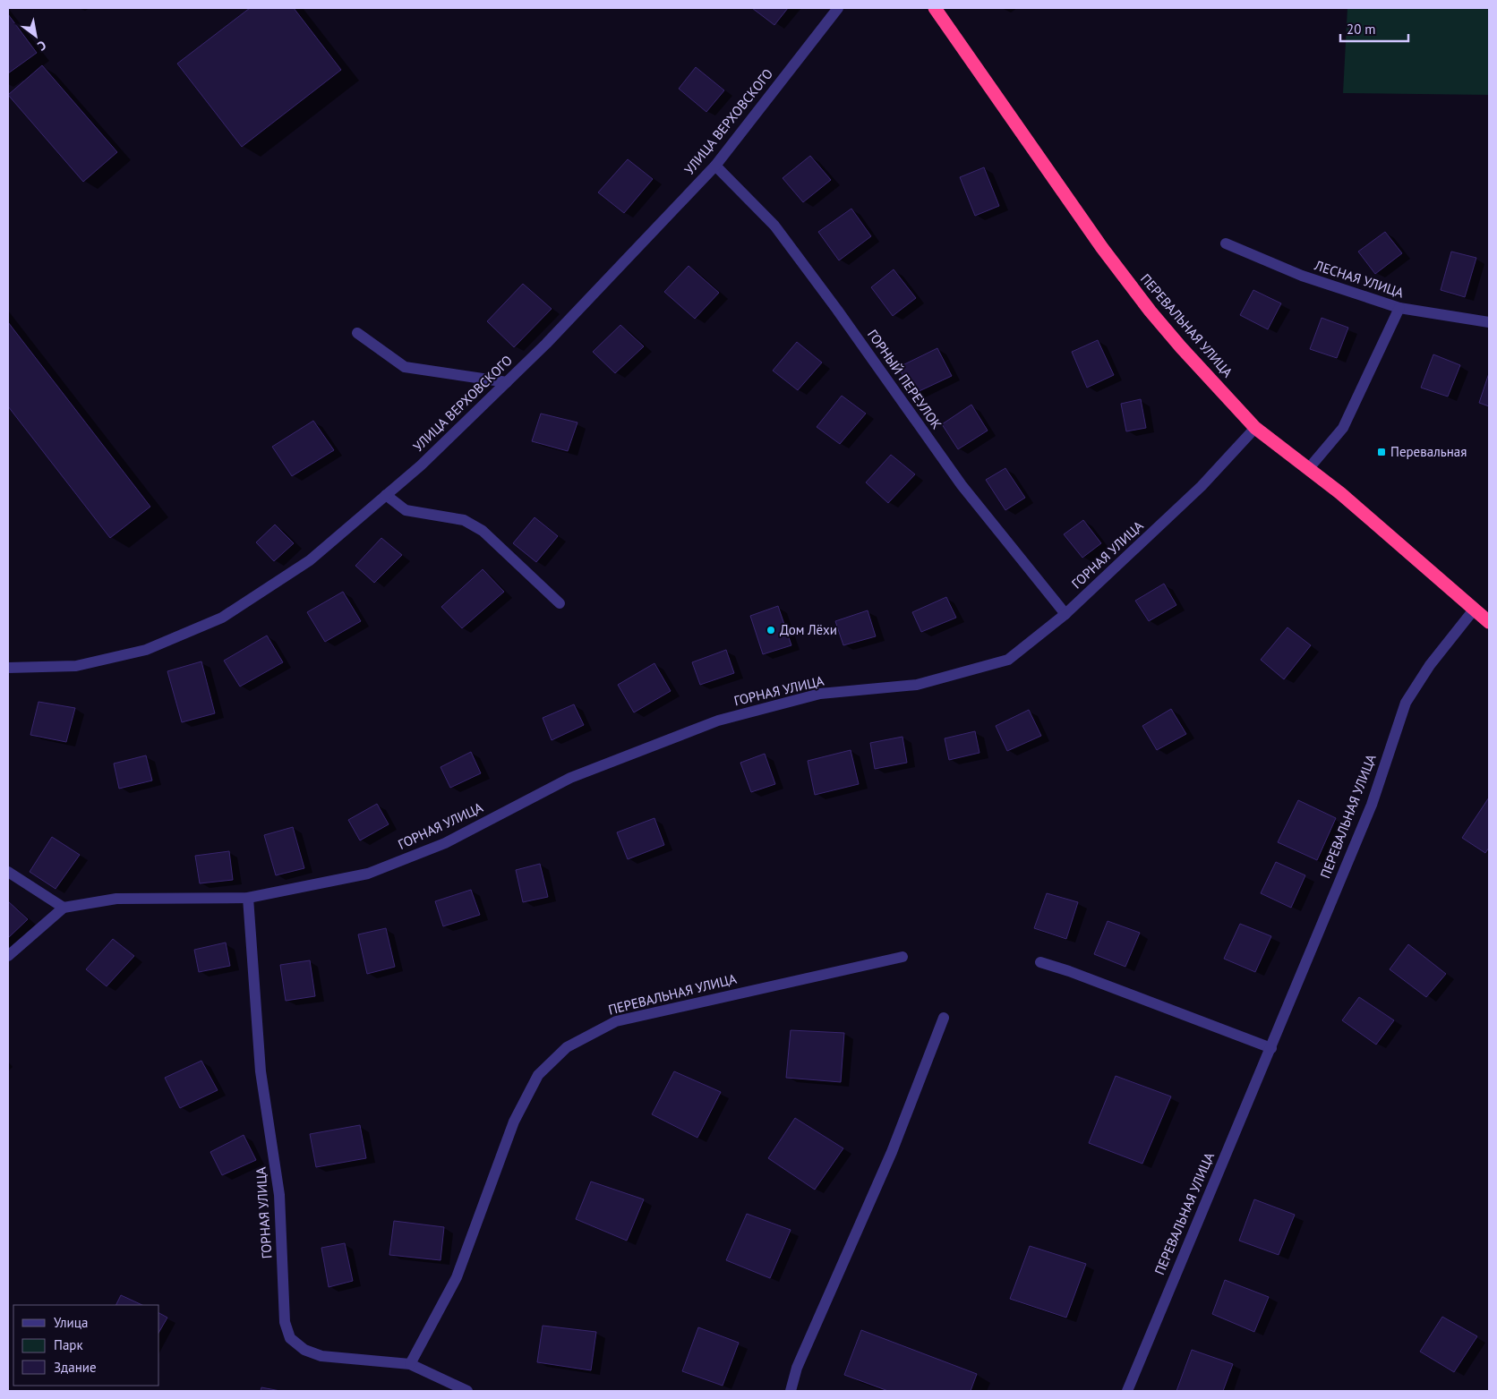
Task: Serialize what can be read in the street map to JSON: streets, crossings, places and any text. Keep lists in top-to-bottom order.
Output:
{
  "streets": {
    "highway": ["ПЕРЕВАЛЬНАЯ УЛИЦА"],
    "street": [
      "УЛИЦА ВЕРХОВСКОГО",
      "ЛЕСНАЯ УЛИЦА",
      "ГОРНЫЙ ПЕРЕУЛОК",
      "ГОРНАЯ УЛИЦА"
    ]
  },
  "crossings": [
    ["УЛИЦА ВЕРХОВСКОГО", "ГОРНЫЙ ПЕРЕУЛОК"],
    ["ПЕРЕВАЛЬНАЯ УЛИЦА", "ГОРНАЯ УЛИЦА"],
    ["ГОРНЫЙ ПЕРЕУЛОК", "ГОРНАЯ УЛИЦА"]
  ],
  "places": {
    "transit": ["Перевальная"],
    "other": ["Дом Лёхи"]
  },
  "legend": ["Улица", "Парк", "Здание"],
  "scale_bar": "20 m",
  "north": "bottom right"
}
